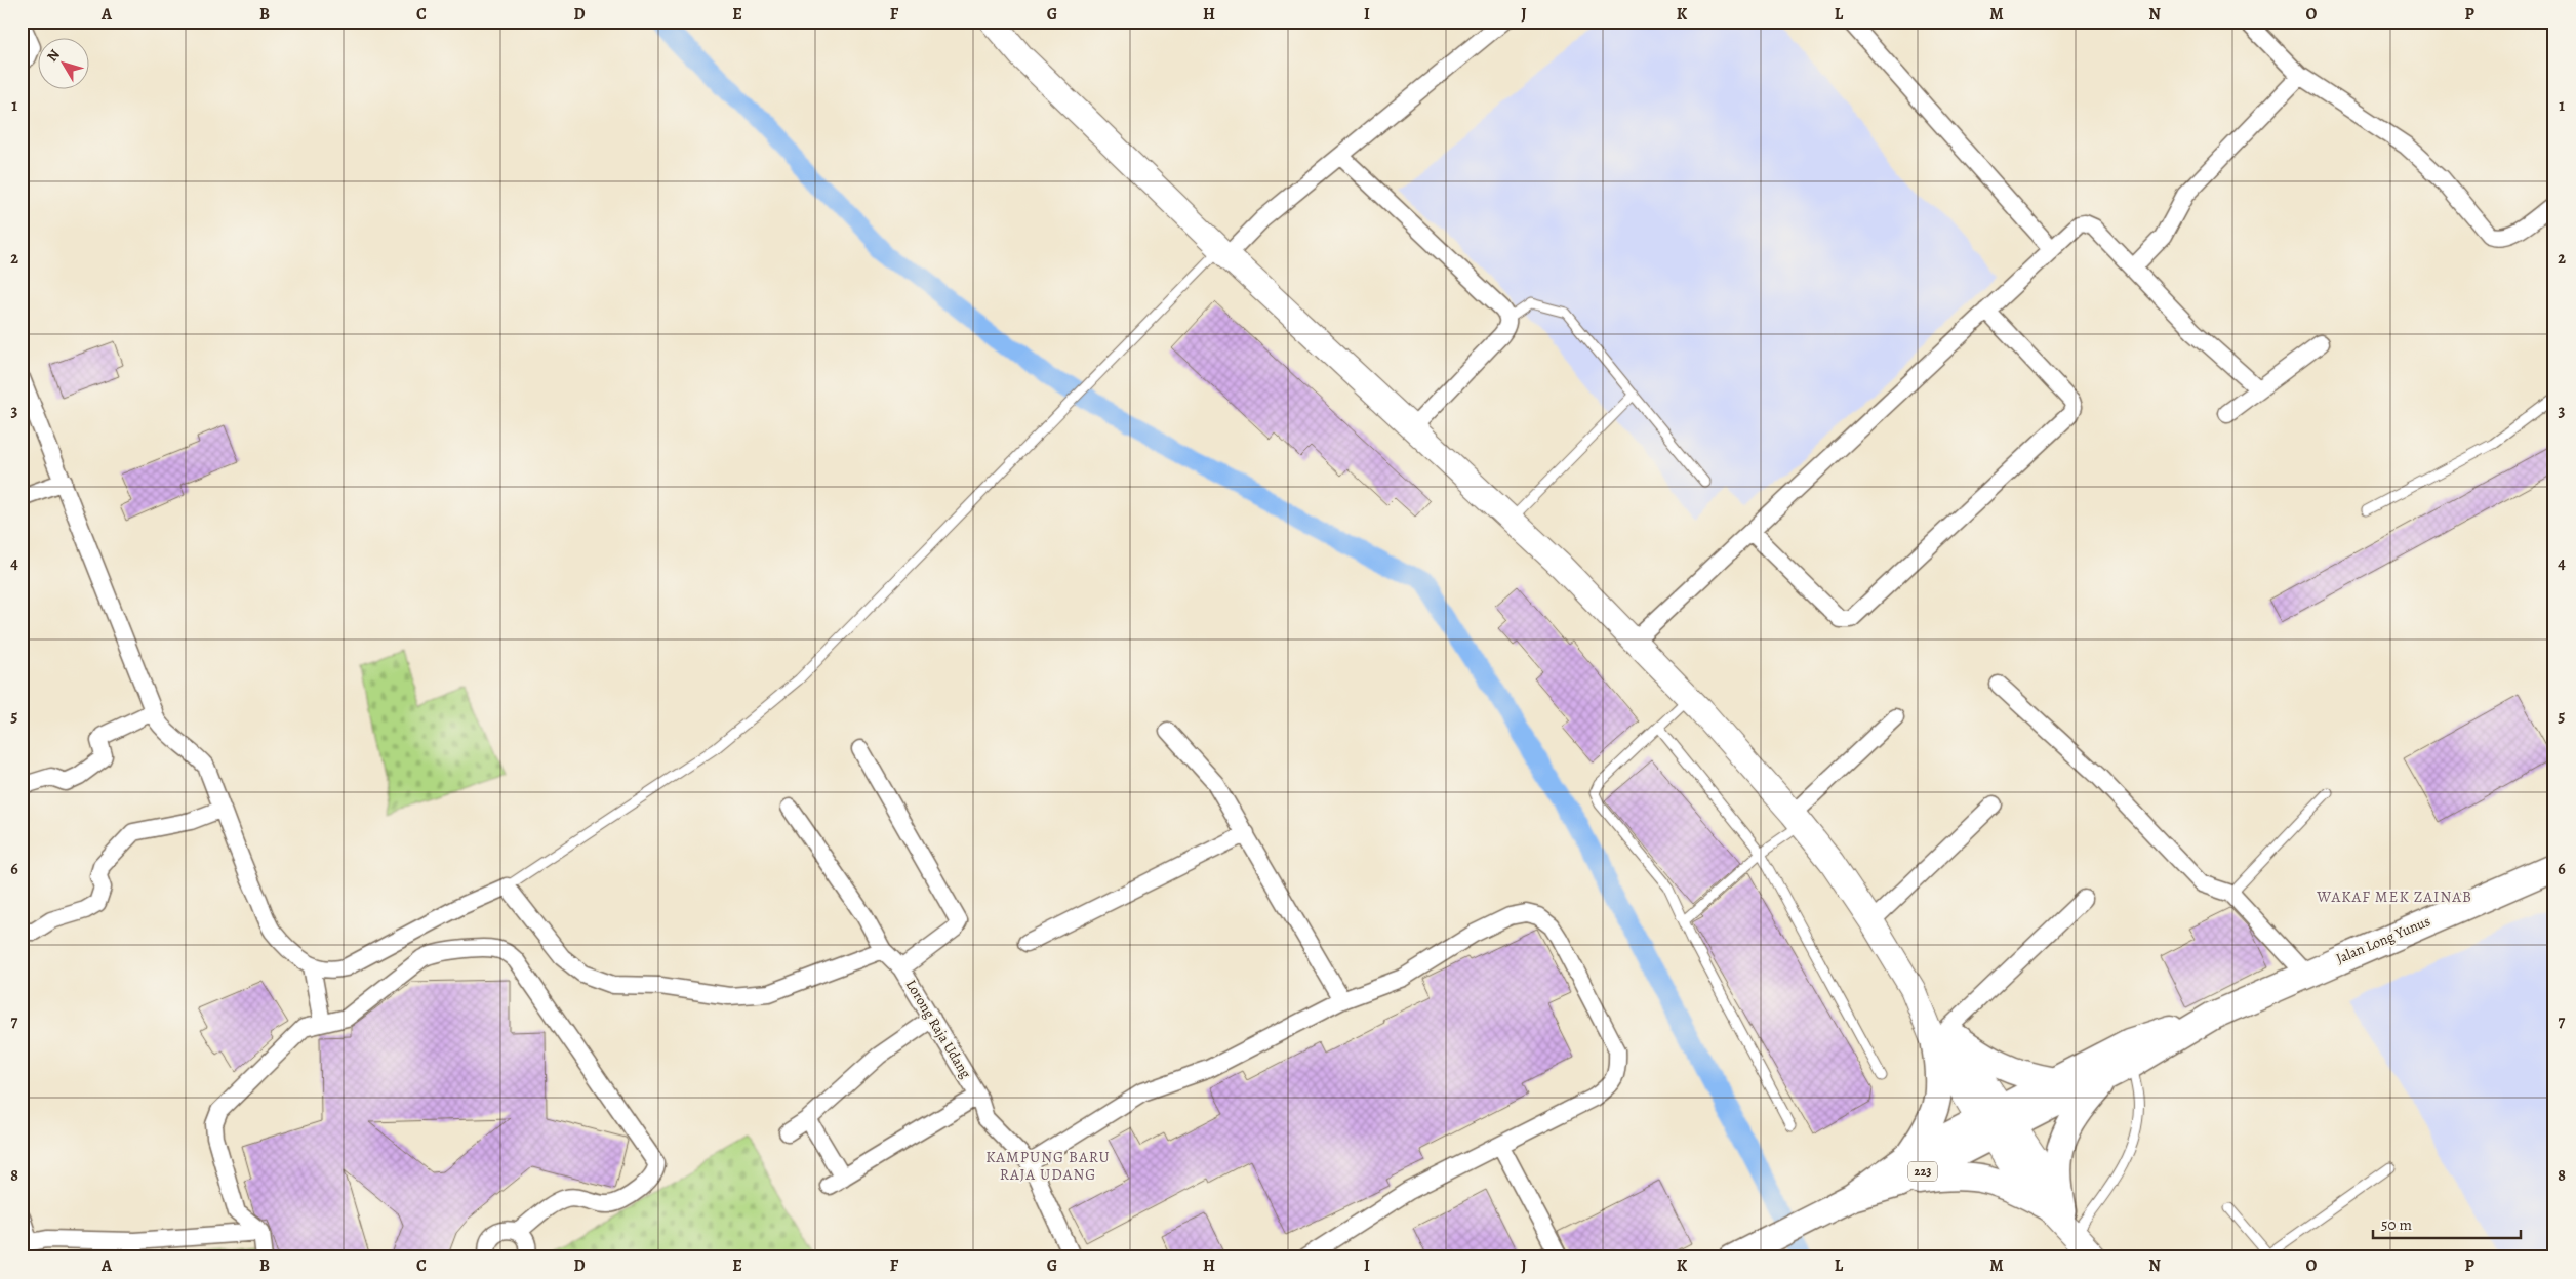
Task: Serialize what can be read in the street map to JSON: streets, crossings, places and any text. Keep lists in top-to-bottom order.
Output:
{
  "streets": {
    "main road": ["Jalan Long Yunus", "223"],
    "street": ["Lorong Raja Udang"]
  },
  "crossings": [
    ["Jalan Long Yunus", "223"]
  ],
  "districts": ["WAKAF MEK ZAINAB", "KAMPUNG BARU RAJA UDANG"],
  "scale_bar": "50 m",
  "north": "top left",
  "grid": {
    "columns": [
      "A",
      "B",
      "C",
      "D",
      "E",
      "F",
      "G",
      "H",
      "I",
      "J",
      "K",
      "L",
      "M",
      "N",
      "O",
      "P"
    ],
    "rows": [
      "1",
      "2",
      "3",
      "4",
      "5",
      "6",
      "7",
      "8"
    ]
  }
}
